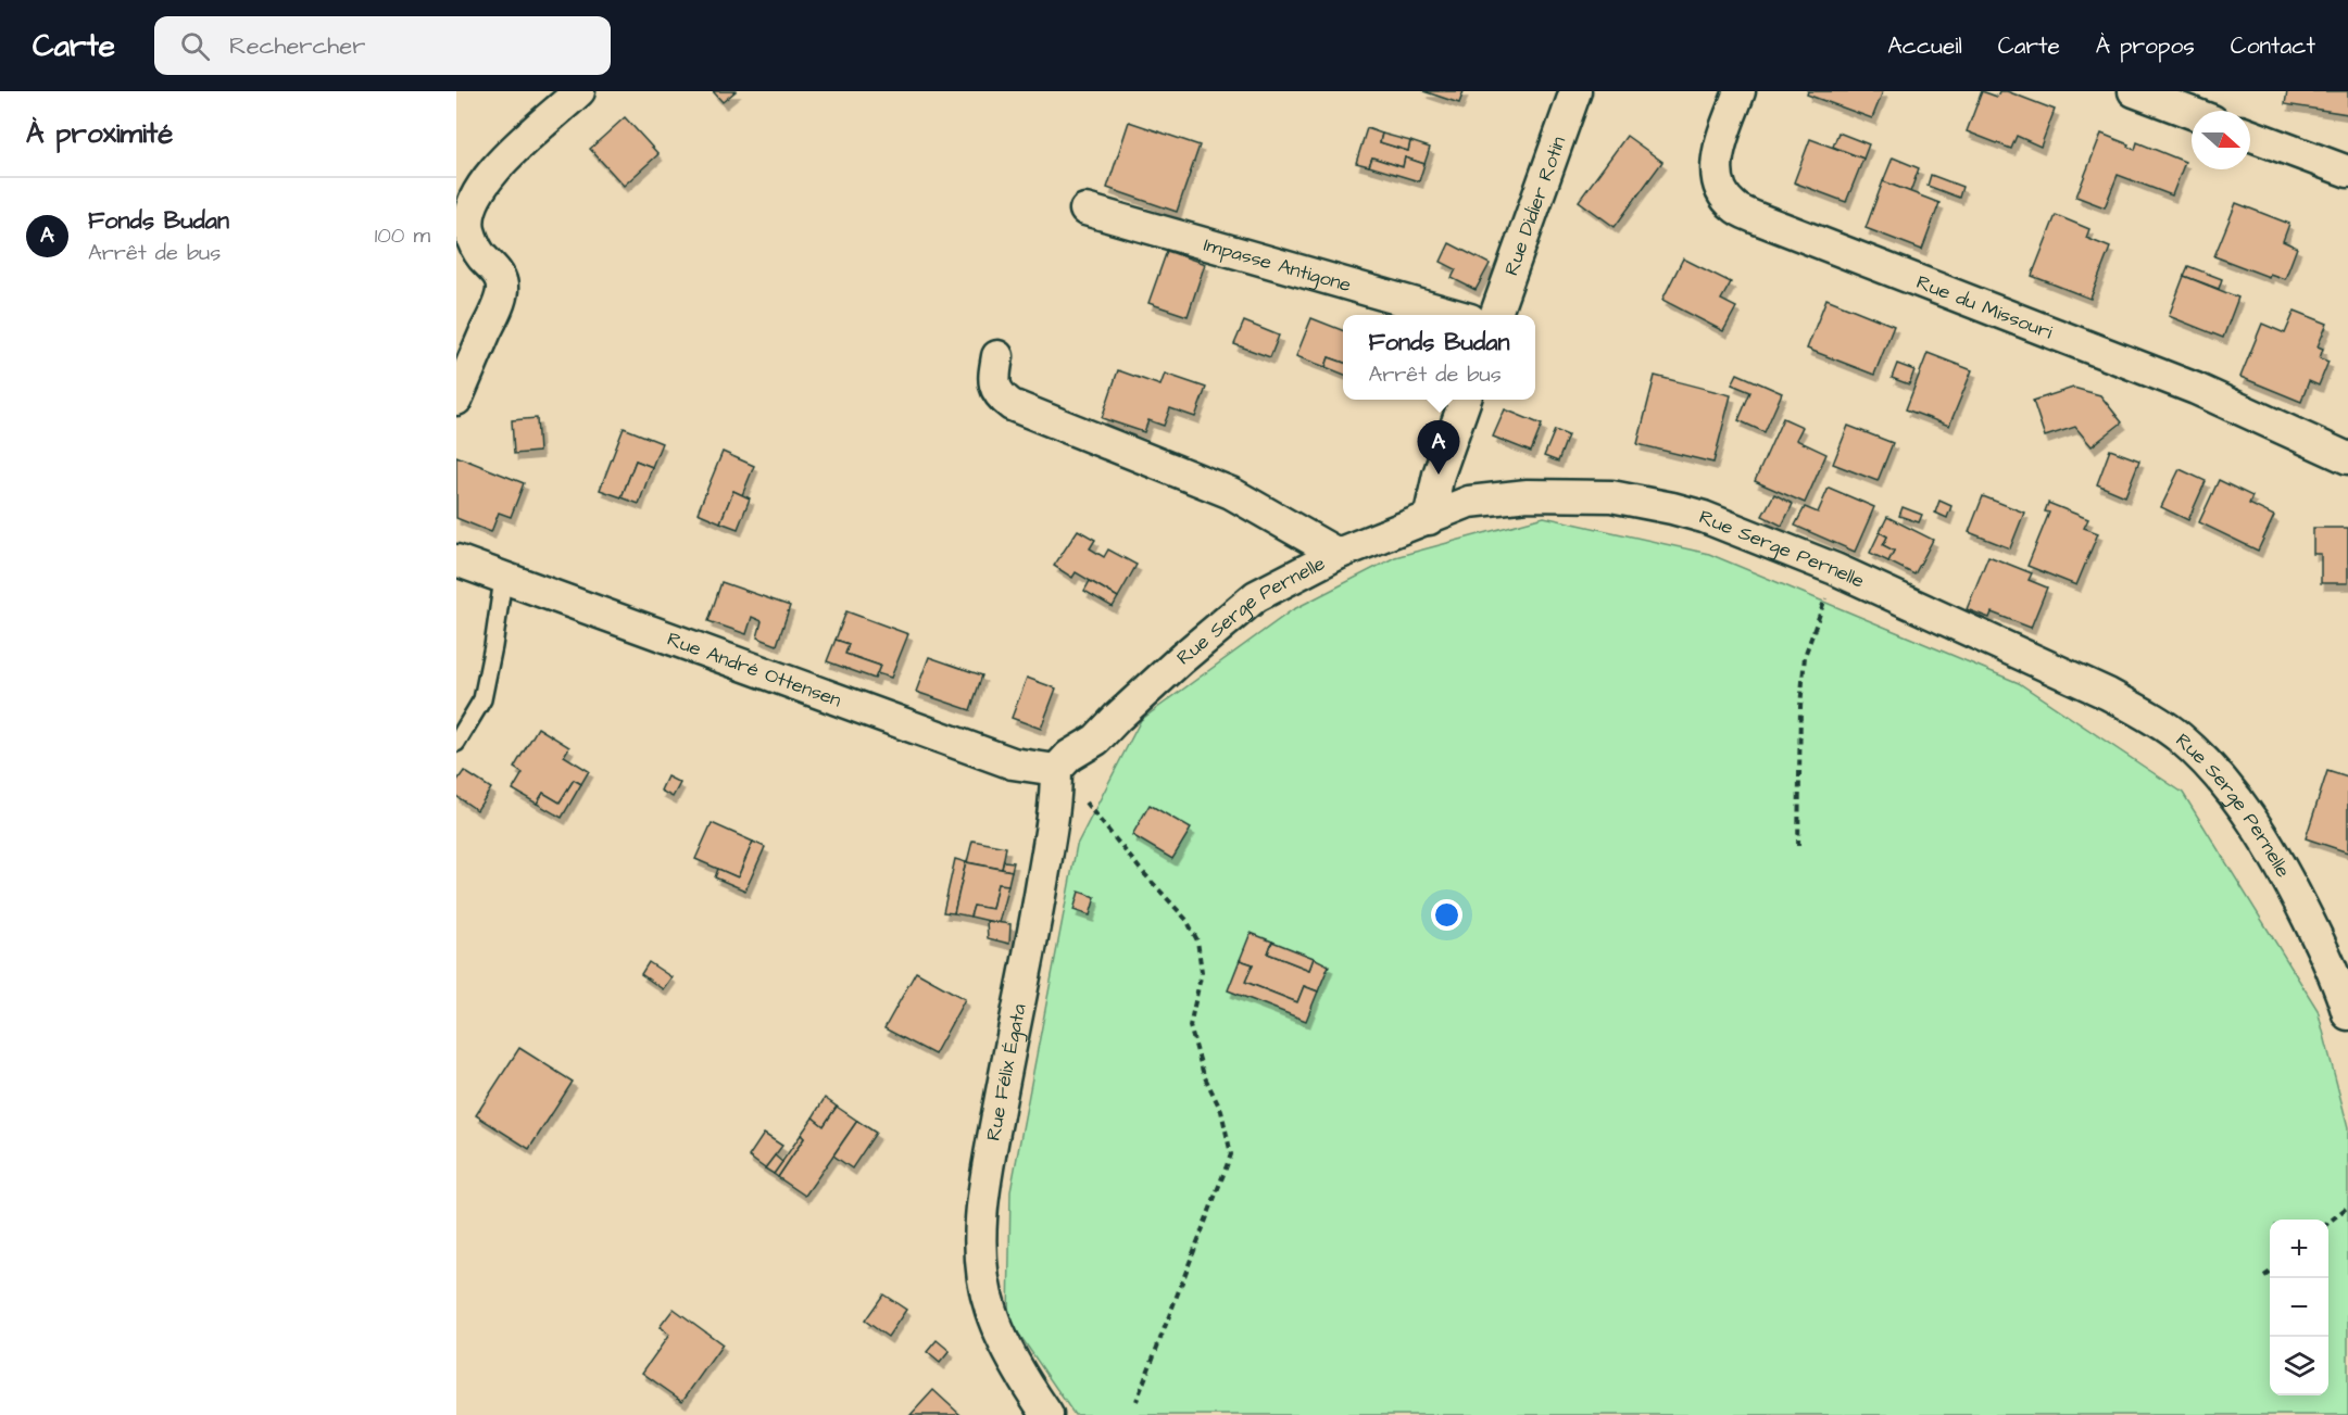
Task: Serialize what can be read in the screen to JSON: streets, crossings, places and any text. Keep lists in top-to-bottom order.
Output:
{
  "streets": {
    "street": [
      "Rue Didier Rotin",
      "Impasse Antigone",
      "Rue du Missouri",
      "Rue Serge Pernelle",
      "Rue André Ottensen",
      "Rue Félix Égata"
    ]
  },
  "crossings": [
    ["Rue Serge Pernelle", "Rue André Ottensen"],
    ["Rue Serge Pernelle", "Rue Félix Égata"],
    ["Rue André Ottensen", "Rue Félix Égata"]
  ],
  "north": "right",
  "page": {
    "header": "Carte",
    "search": "Rechercher",
    "nav": [
      "Accueil",
      "Carte",
      "À propos",
      "Contact"
    ],
    "heading": "À proximité",
    "list": [
      {
        "mark": "A",
        "name": "Fonds Budan",
        "note": "Arrêt de bus",
        "value": "100 m"
      }
    ],
    "popup": ["Fonds Budan", "Arrêt de bus"],
    "pins": "A",
    "map_buttons": ["+", "−"]
  }
}
